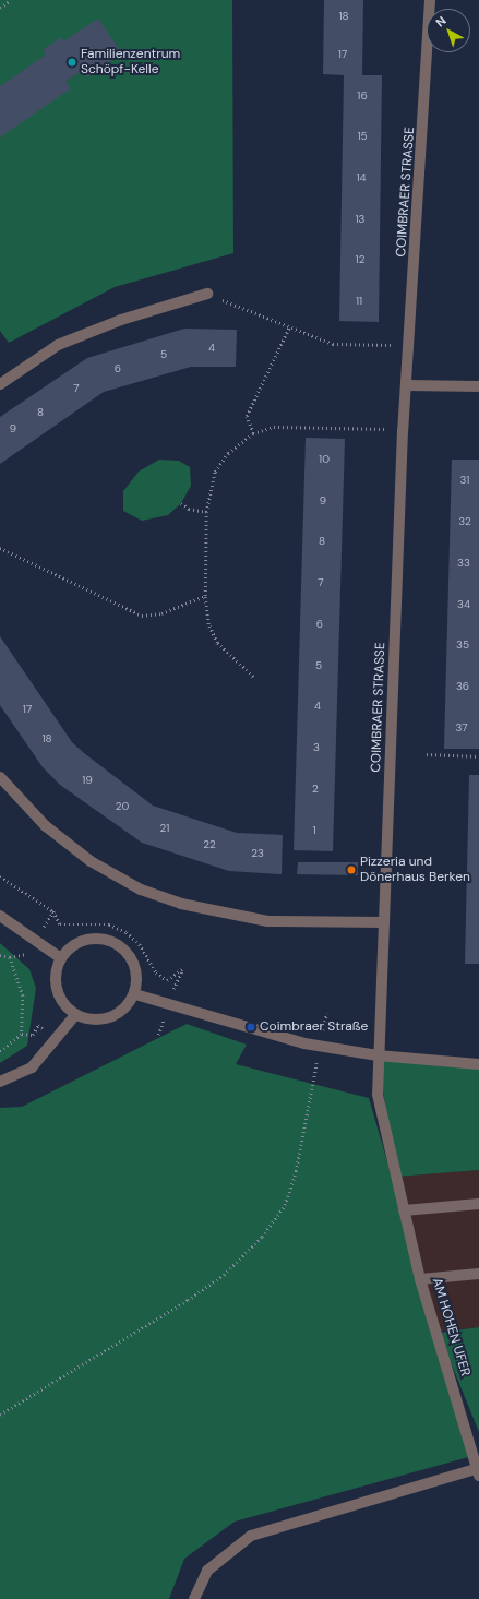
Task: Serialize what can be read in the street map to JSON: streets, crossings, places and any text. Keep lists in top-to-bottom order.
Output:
{
  "streets": {
    "street": ["COIMBRAER STRASSE", "AM HOHEN UFER"]
  },
  "crossings": [
    ["COIMBRAER STRASSE", "AM HOHEN UFER"]
  ],
  "places": ["Familienzentrum Schöpf-Kelle", "Pizzeria und Dönerhaus Berken", "Coimbraer Straße"],
  "house_numbers": [
    "18",
    "17",
    "16",
    "15",
    "14",
    "13",
    "12",
    "11",
    "4",
    "5",
    "6",
    "7",
    "8",
    "9",
    "10",
    "31",
    "9",
    "32",
    "8",
    "33",
    "7",
    "34",
    "6",
    "35",
    "5",
    "36",
    "4",
    "17",
    "37",
    "18",
    "3",
    "19",
    "2",
    "20",
    "21",
    "1",
    "22",
    "23"
  ],
  "north": "top left"
}
